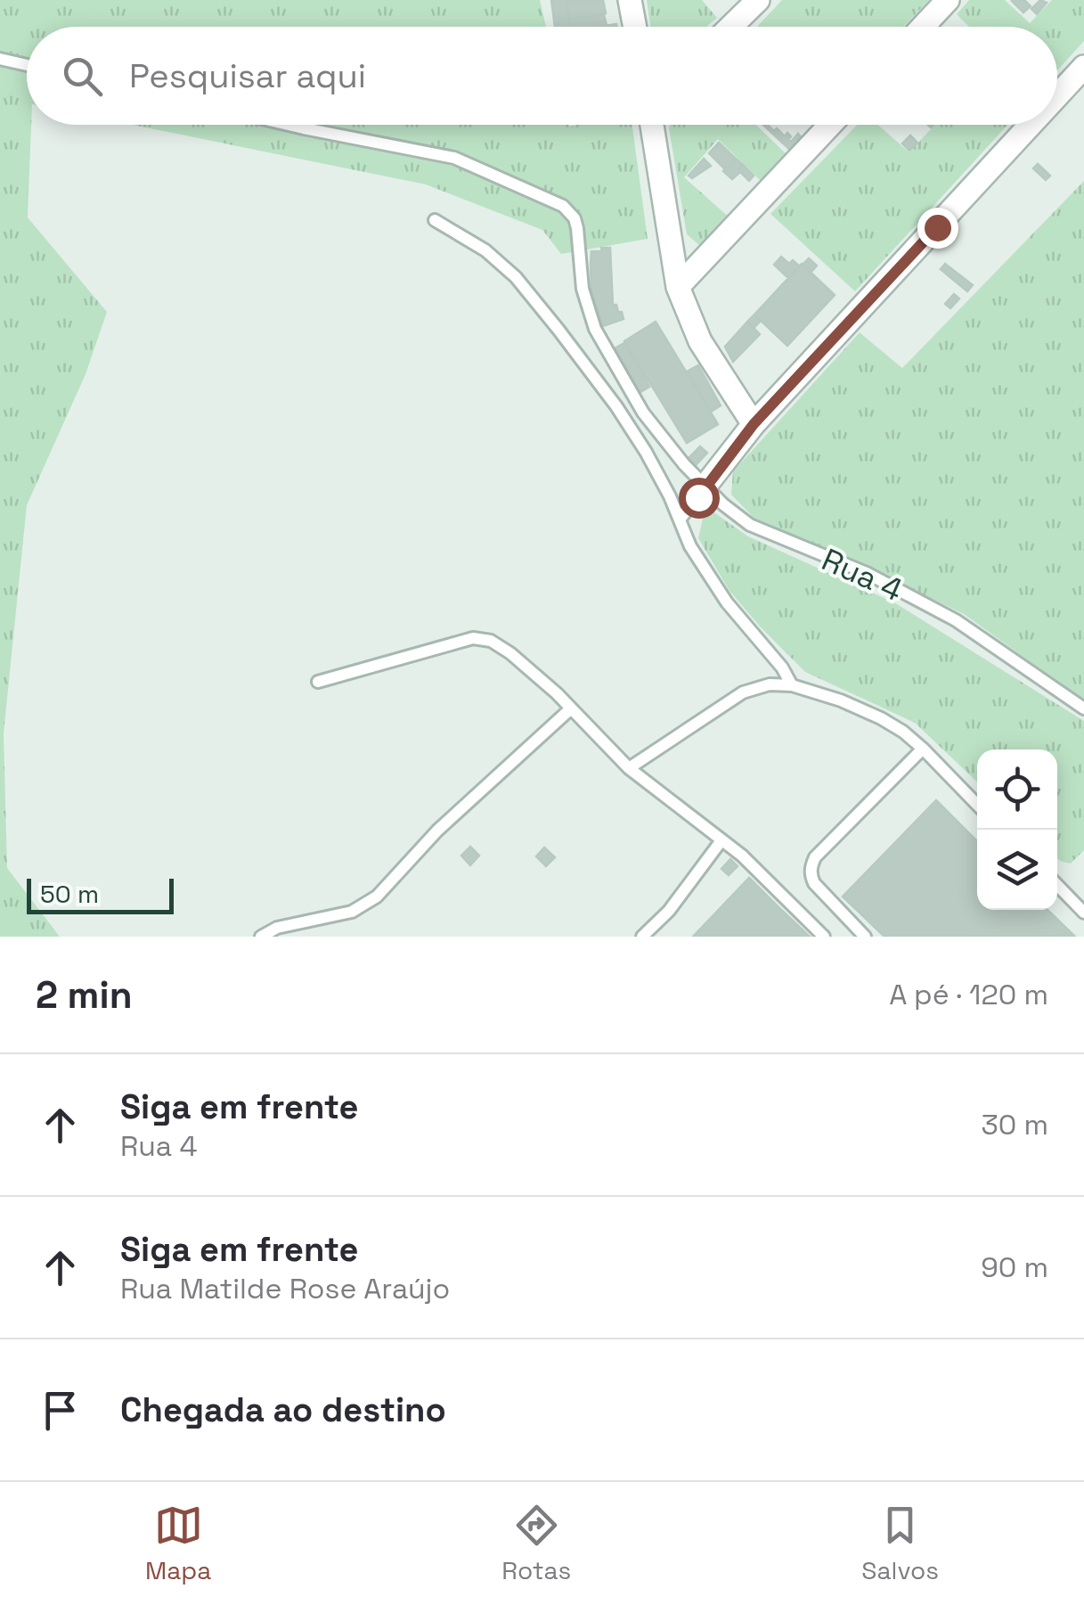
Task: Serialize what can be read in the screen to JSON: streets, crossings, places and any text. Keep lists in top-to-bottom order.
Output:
{
  "streets": {
    "lane": ["Rua 4"]
  },
  "scale_bar": "50 m",
  "page": {
    "search": "Pesquisar aqui",
    "scale": "50 m",
    "heading": ["2 min", "A pé · 120 m"],
    "list": [
      ["Siga em frente", "Rua 4", "30 m"],
      ["Siga em frente", "Rua Matilde Rose Araújo", "90 m"],
      "Chegada ao destino"
    ],
    "nav": ["Mapa", "Rotas", "Salvos"]
  }
}
